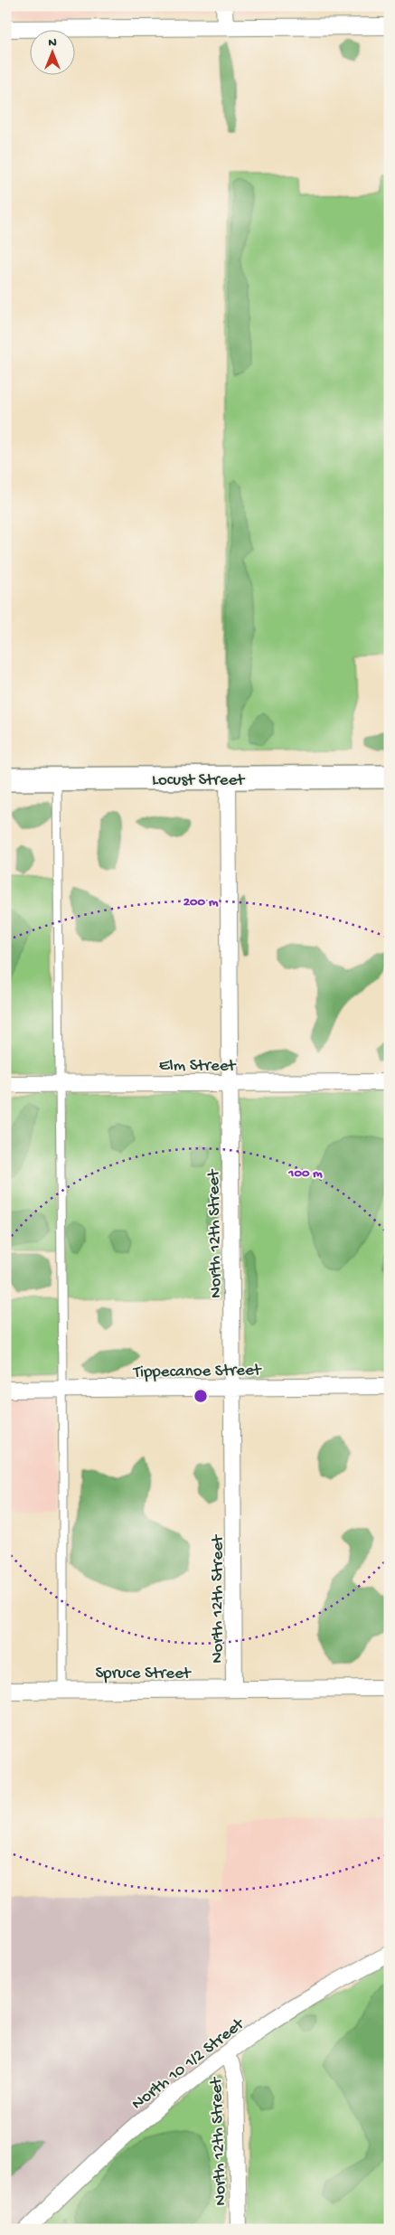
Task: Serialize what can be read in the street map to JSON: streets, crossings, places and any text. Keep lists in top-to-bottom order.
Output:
{
  "streets": {
    "street": [
      "Locust Street",
      "Elm Street",
      "North 12th Street",
      "Tippecanoe Street",
      "Spruce Street",
      "North 10 1/2 Street"
    ]
  },
  "crossings": [
    ["Locust Street", "North 12th Street"],
    ["Elm Street", "North 12th Street"],
    ["North 12th Street", "Tippecanoe Street"],
    ["North 12th Street", "Spruce Street"],
    ["North 12th Street", "North 10 1/2 Street"]
  ],
  "north": "top",
  "rings": ["200 m", "100 m"]
}
